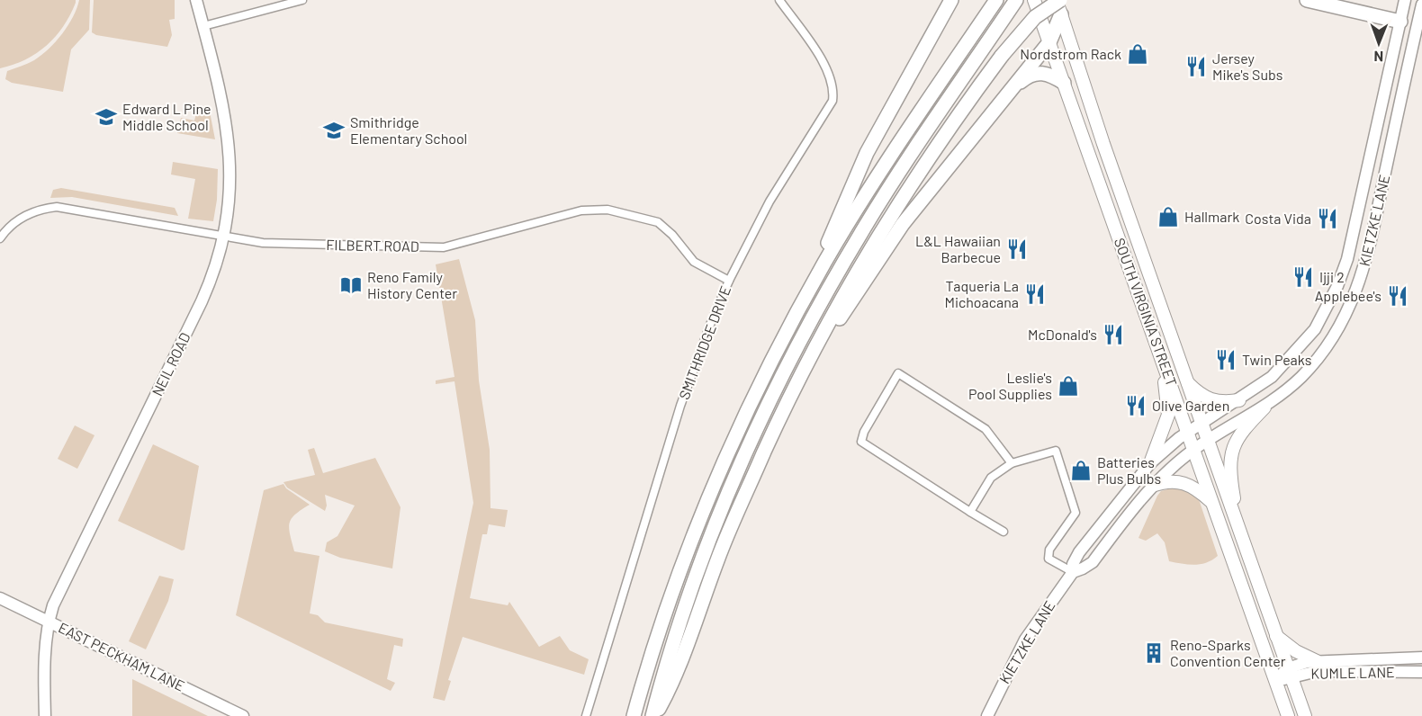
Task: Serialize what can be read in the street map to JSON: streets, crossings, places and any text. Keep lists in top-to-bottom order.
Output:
{
  "streets": {
    "main road": [
      "KIETZKE LANE",
      "SOUTH VIRGINIA STREET",
      "NEIL ROAD",
      "EAST PECKHAM LANE",
      "KUMLE LANE"
    ],
    "street": ["FILBERT ROAD", "SMITHRIDGE DRIVE"]
  },
  "crossings": [
    ["KIETZKE LANE", "SOUTH VIRGINIA STREET"],
    ["FILBERT ROAD", "SMITHRIDGE DRIVE"],
    ["FILBERT ROAD", "NEIL ROAD"],
    ["SOUTH VIRGINIA STREET", "KUMLE LANE"],
    ["NEIL ROAD", "EAST PECKHAM LANE"]
  ],
  "places": {
    "shop": [
      "Nordstrom Rack",
      "Hallmark",
      "Leslie's Pool Supplies",
      "Batteries Plus Bulbs"
    ],
    "restaurant": [
      "Jersey Mike's Subs",
      "Costa Vida",
      "L&L Hawaiian Barbecue",
      "Ijji 2",
      "Taqueria La Michoacana",
      "Applebee's",
      "McDonald's",
      "Twin Peaks",
      "Olive Garden"
    ],
    "school or university": ["Edward L Pine Middle School", "Smithridge Elementary School"],
    "library": ["Reno Family History Center"],
    "building": ["Reno-Sparks Convention Center"]
  },
  "north": "bottom"
}
